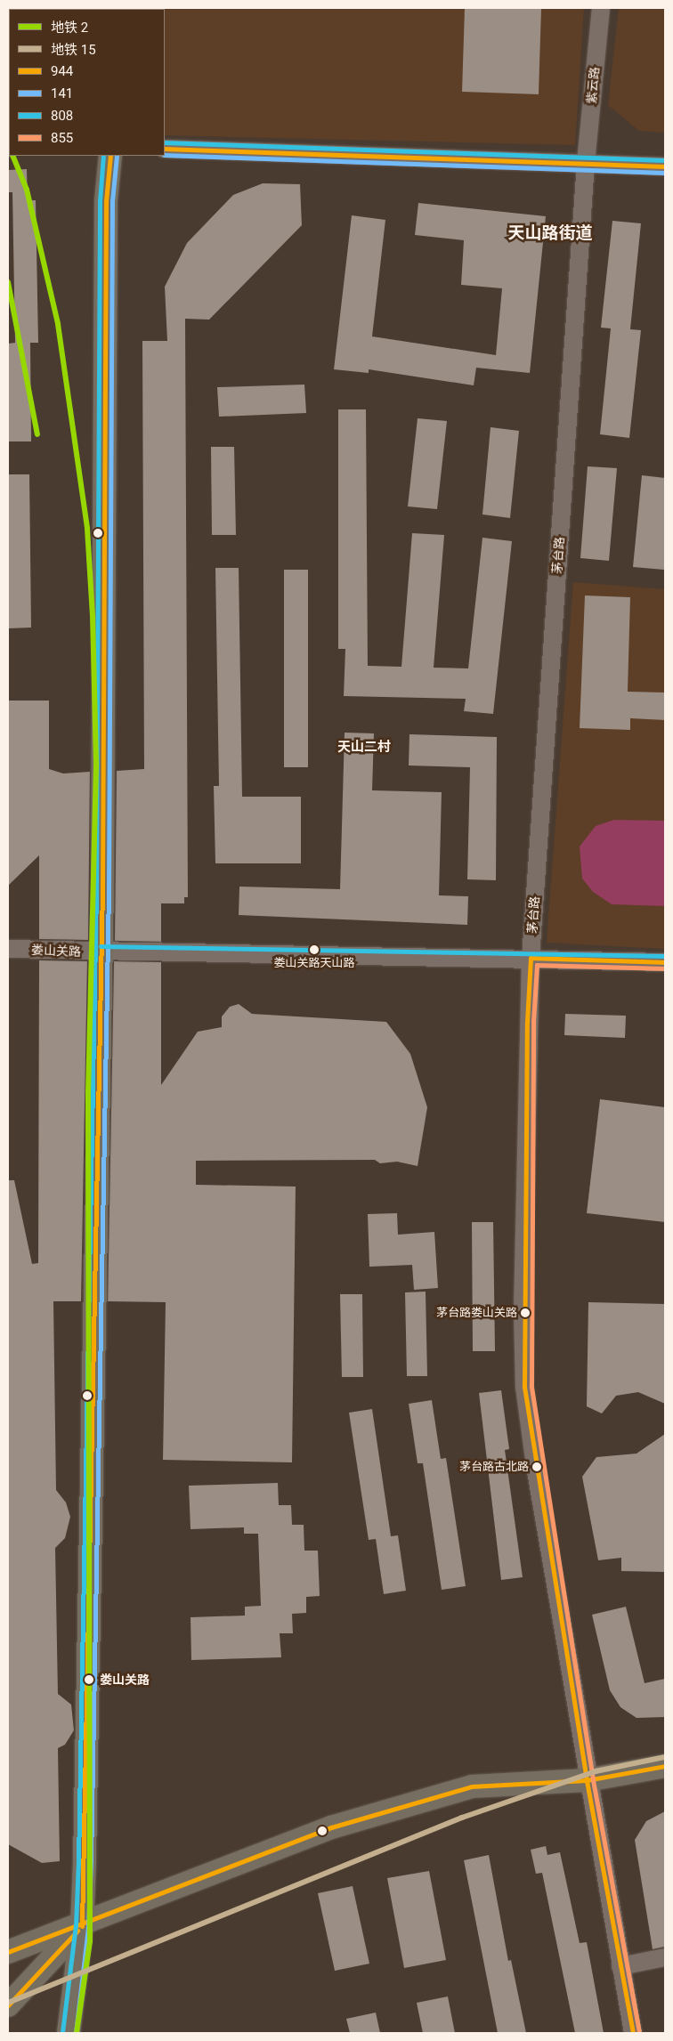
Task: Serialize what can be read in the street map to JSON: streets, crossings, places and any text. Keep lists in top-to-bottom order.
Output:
{
  "streets": {
    "street": ["紫云路", "茅台路", "娄山关路"]
  },
  "crossings": [
    ["紫云路", "茅台路"],
    ["茅台路", "娄山关路"]
  ],
  "districts": ["天山路街道", "天山二村"],
  "places": [
    "娄山关路天山路",
    "茅台路娄山关路",
    "茅台路古北路",
    "娄山关路"
  ],
  "lines": [
    "transit line 808",
    "transit line 944",
    "transit line 141",
    "metro line 2",
    "transit line 855",
    "metro line 15"
  ],
  "legend": [
    "地铁 2",
    "地铁 15",
    "944",
    "141",
    "808",
    "855"
  ]
}
